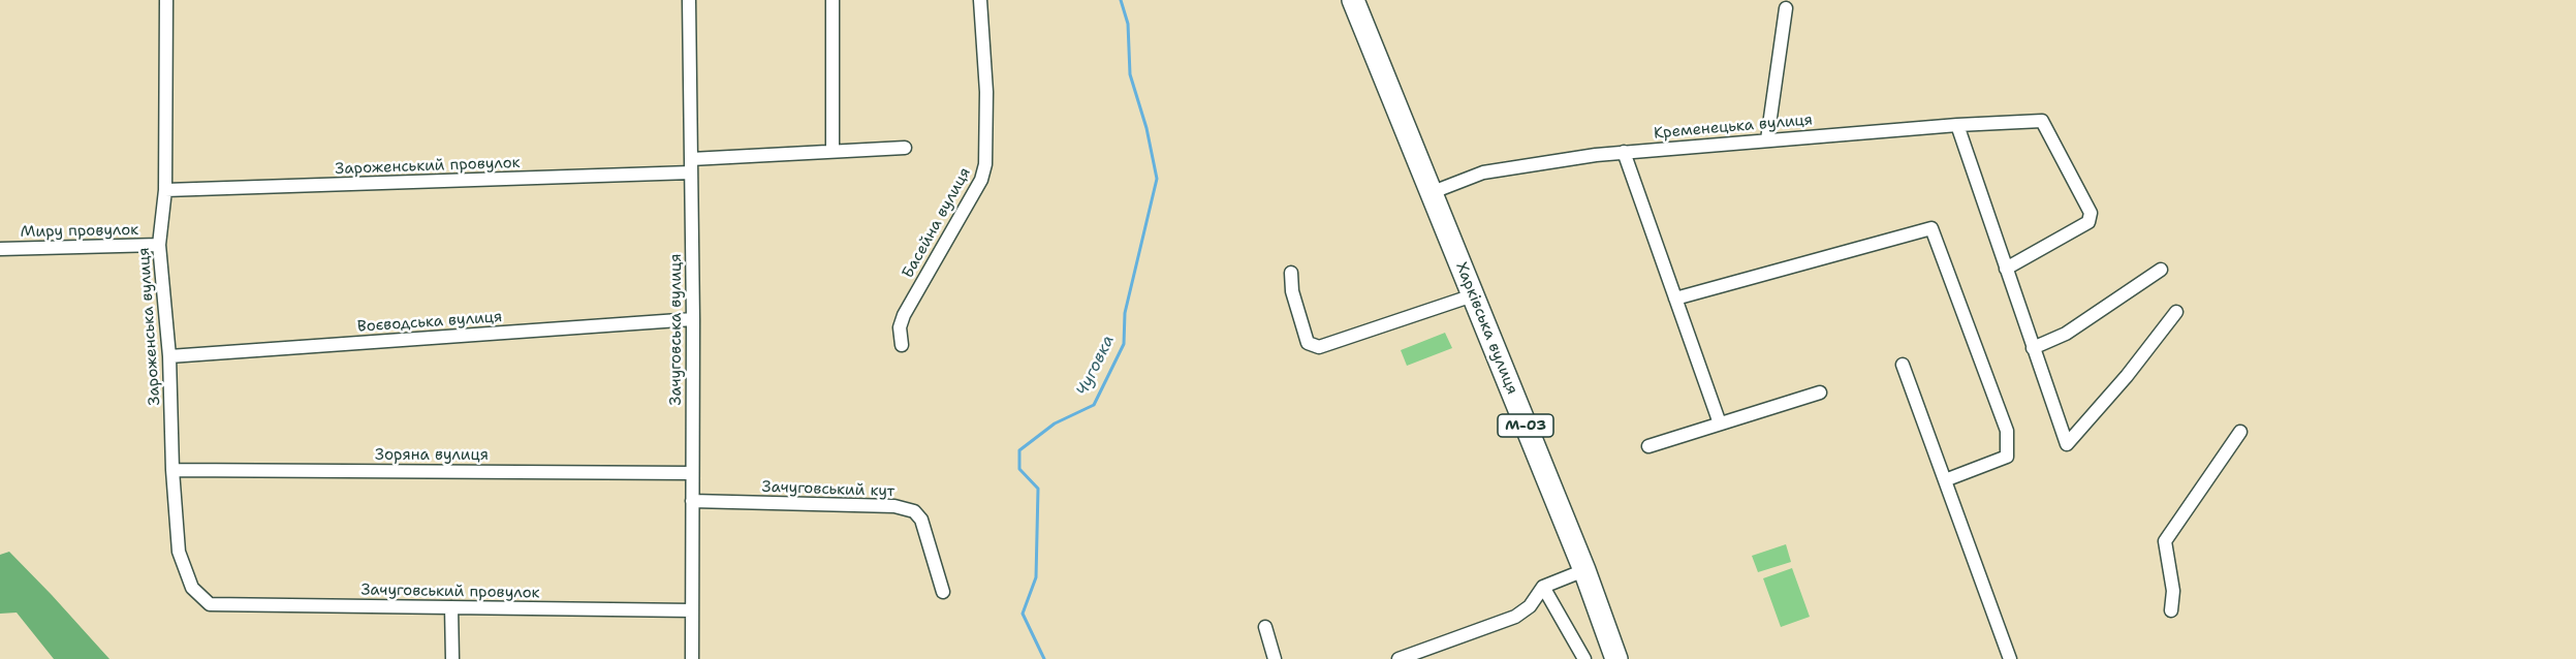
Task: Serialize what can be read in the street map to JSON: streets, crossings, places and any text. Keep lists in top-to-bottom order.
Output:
{
  "streets": {
    "highway": ["Харківська вулиця", "М-03"],
    "street": [
      "Кременецька вулиця",
      "Зароженський провулок",
      "Басейна вулиця",
      "Миру провулок",
      "Воєводська вулиця",
      "Зароженська вулиця",
      "Зачуговська вулиця",
      "Зоряна вулиця",
      "Зачуговський кут",
      "Зачуговський провулок"
    ]
  },
  "crossings": [
    ["Кременецька вулиця", "Харківська вулиця"],
    ["Зароженський провулок", "Зароженська вулиця"],
    ["Зароженський провулок", "Зачуговська вулиця"],
    ["Миру провулок", "Зароженська вулиця"],
    ["Воєводська вулиця", "Зароженська вулиця"],
    ["Воєводська вулиця", "Зачуговська вулиця"],
    ["Зароженська вулиця", "Зоряна вулиця"],
    ["Зароженська вулиця", "Зачуговський провулок"],
    ["Зачуговська вулиця", "Зоряна вулиця"],
    ["Зачуговська вулиця", "Зачуговський кут"],
    ["Зачуговська вулиця", "Зачуговський провулок"]
  ],
  "water": ["Чуговка"]
}
